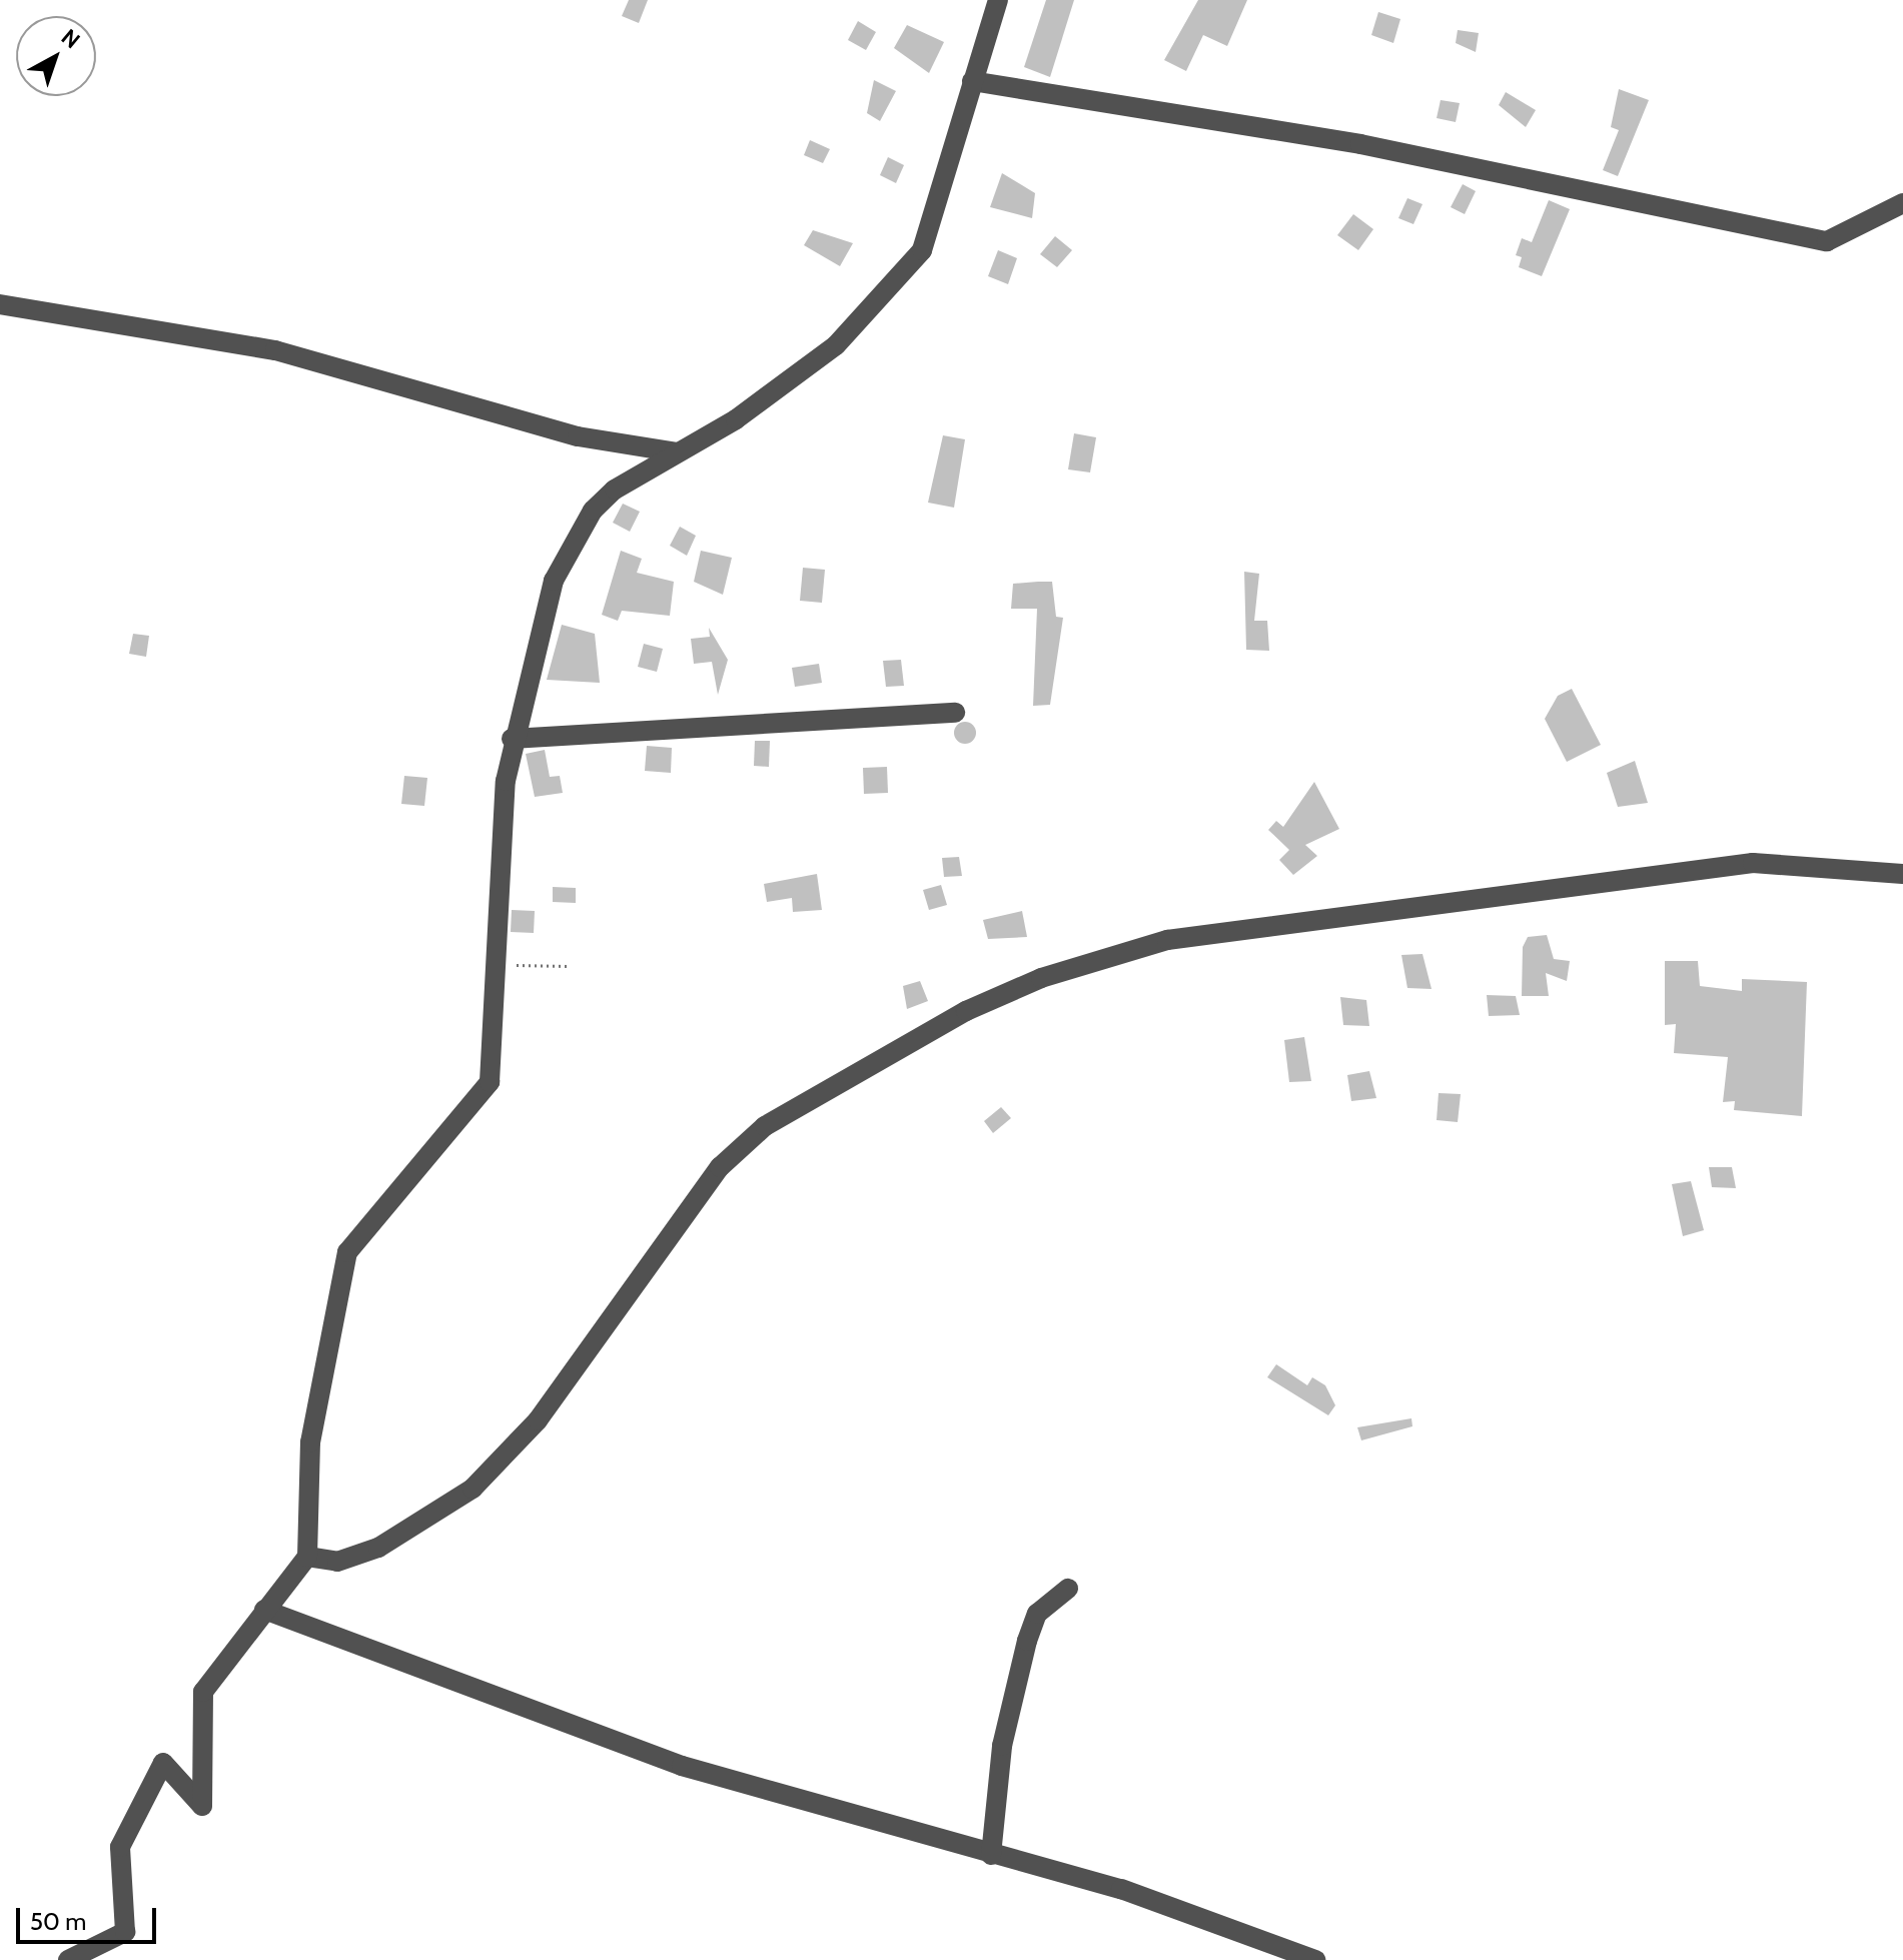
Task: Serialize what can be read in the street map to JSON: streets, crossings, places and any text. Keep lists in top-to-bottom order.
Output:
{
  "scale_bar": "50 m",
  "north": "top right"
}
